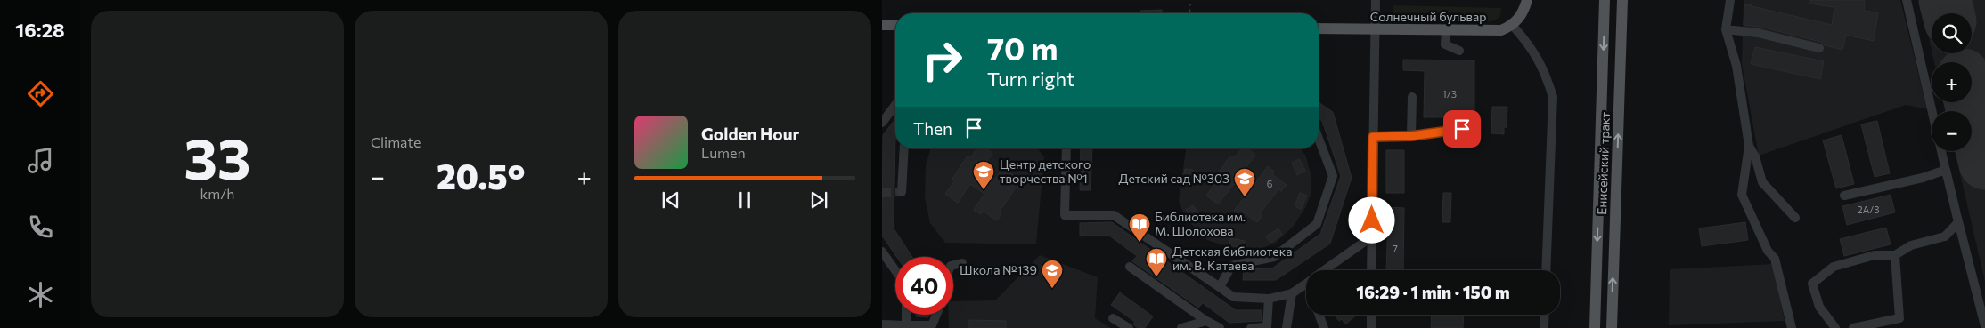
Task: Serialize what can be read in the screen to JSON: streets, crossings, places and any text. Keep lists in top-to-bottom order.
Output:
{
  "streets": {
    "main road": ["Солнечный бульвар", "Енисейский тракт"]
  },
  "places": {
    "school or university": ["Центр детского творчества №1", "Детский сад №303", "Школа №139"],
    "library": ["Библиотека им. М. Шолохова", "Детская библиотека им. В. Катаева"]
  },
  "house_numbers": [
    "1/3",
    "6",
    "2А/3",
    "7"
  ],
  "page": {
    "tabs": "16:28",
    "tile": [
      ["33", "km/h"],
      "Climate"
    ],
    "map_buttons": ["+", "−"],
    "turn": ["70 m", "Turn right"],
    "then": "Then",
    "song": ["Golden Hour", "Lumen"],
    "heat": ["−", "20.5°", "+"],
    "limit": "40",
    "trip": "16:29 · 1 min · 150 m"
  }
}
